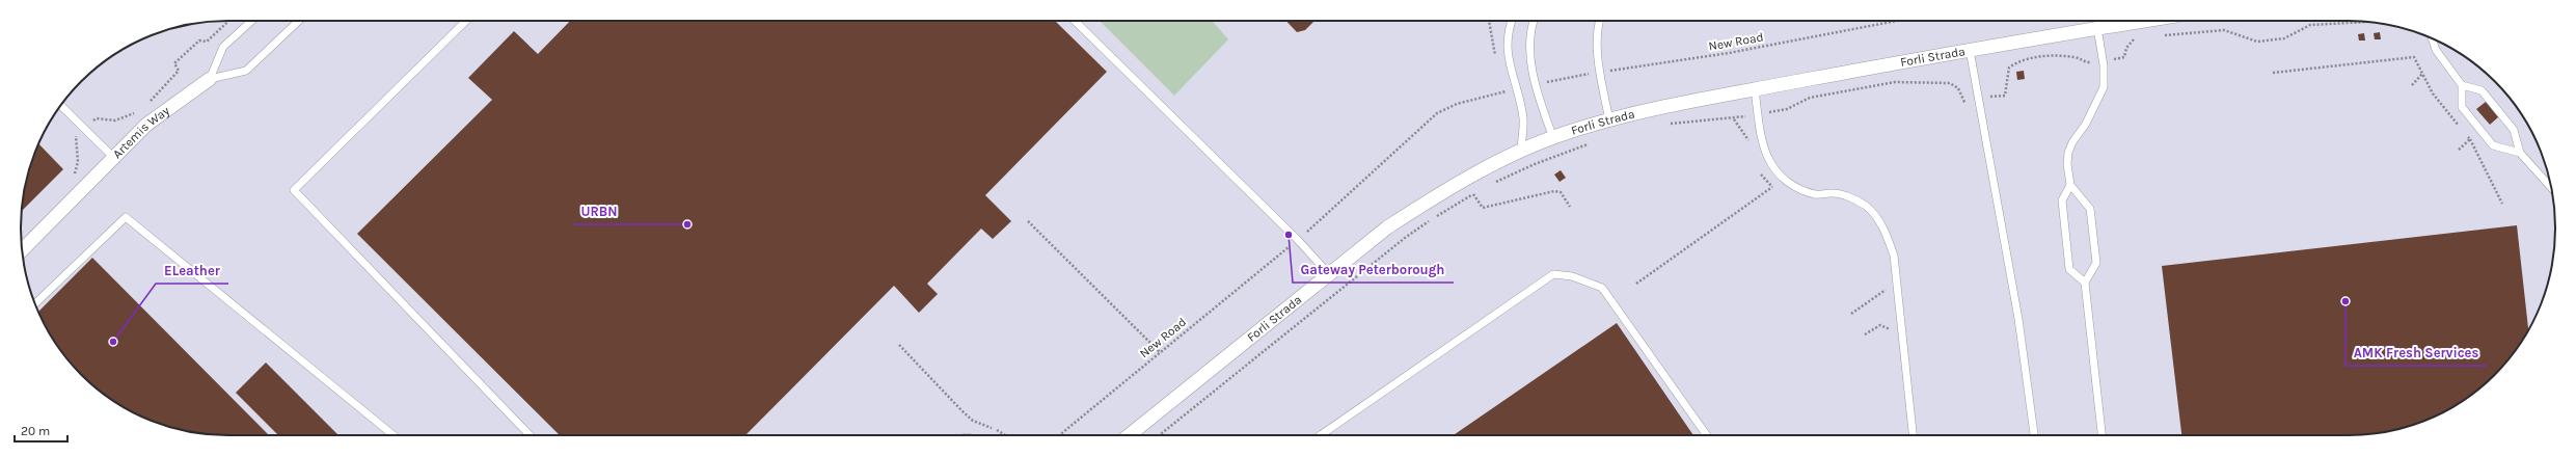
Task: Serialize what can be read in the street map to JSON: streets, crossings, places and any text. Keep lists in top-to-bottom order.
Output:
{
  "streets": {
    "street": ["Forli Strada", "Artemis Way"],
    "path": ["New Road"]
  },
  "places": [
    "URBN",
    "Gateway Peterborough",
    "AMK Fresh Services",
    "ELeather"
  ],
  "scale_bar": "20 m"
}
